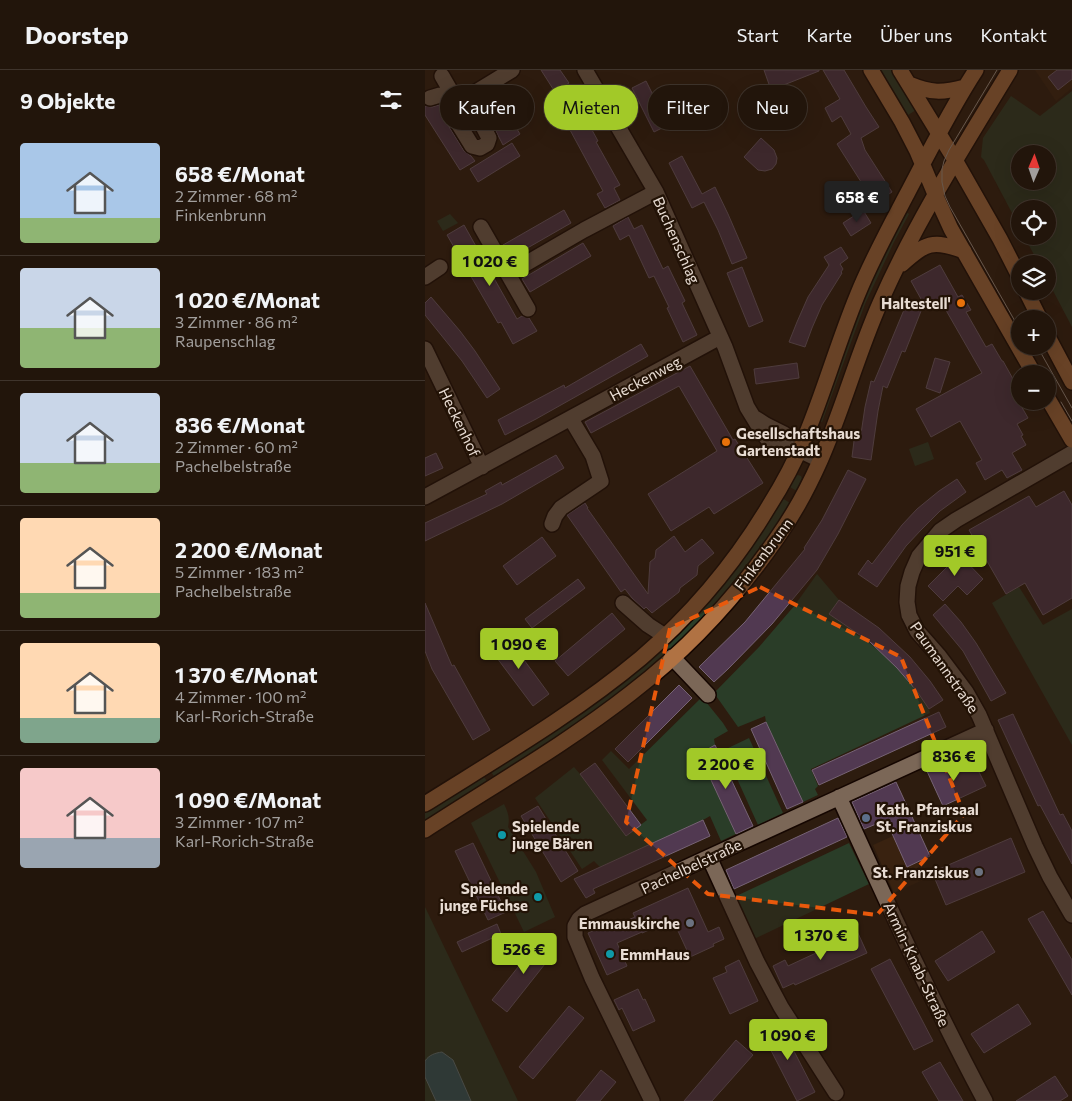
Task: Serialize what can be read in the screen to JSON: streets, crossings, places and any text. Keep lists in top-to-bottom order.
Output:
{
  "streets": {
    "main road": ["Finkenbrunn"],
    "street": [
      "Buchenschlag",
      "Heckenweg",
      "Heckenhof",
      "Paumannstraße",
      "Pachelbelstraße",
      "Armin-Knab-Straße"
    ]
  },
  "crossings": [
    ["Buchenschlag", "Heckenweg"],
    ["Buchenschlag", "Finkenbrunn"],
    ["Heckenweg", "Heckenhof"],
    ["Paumannstraße", "Pachelbelstraße"],
    ["Pachelbelstraße", "Armin-Knab-Straße"]
  ],
  "places": [
    "Haltestell'",
    "Gesellschaftshaus Gartenstadt",
    "Kath. Pfarrsaal St. Franziskus",
    "Spielende junge Bären",
    "St. Franziskus",
    "Spielende junge Füchse",
    "Emmauskirche",
    "EmmHaus"
  ],
  "north": "top",
  "page": {
    "header": "Doorstep",
    "nav": [
      "Start",
      "Karte",
      "Über uns",
      "Kontakt"
    ],
    "heading": "9 Objekte",
    "chip": [
      "Kaufen",
      "Mieten",
      "Filter",
      "Neu"
    ],
    "list": [
      {
        "name": "658 €/Monat",
        "note": "2 Zimmer · 68 m² · Finkenbrunn"
      },
      {
        "name": "1 020 €/Monat",
        "note": "3 Zimmer · 86 m² · Raupenschlag"
      },
      {
        "name": "836 €/Monat",
        "note": "2 Zimmer · 60 m² · Pachelbelstraße"
      },
      {
        "name": "2 200 €/Monat",
        "note": "5 Zimmer · 183 m² · Pachelbelstraße"
      },
      {
        "name": "1 370 €/Monat",
        "note": "4 Zimmer · 100 m² · Karl-Rorich-Straße"
      },
      {
        "name": "1 090 €/Monat",
        "note": "3 Zimmer · 107 m² · Karl-Rorich-Straße"
      }
    ],
    "map_buttons": ["+", "−"],
    "price": [
      "658 €",
      "1 020 €",
      "951 €",
      "1 090 €",
      "836 €",
      "2 200 €",
      "1 370 €",
      "526 €",
      "1 090 €"
    ]
  }
}
